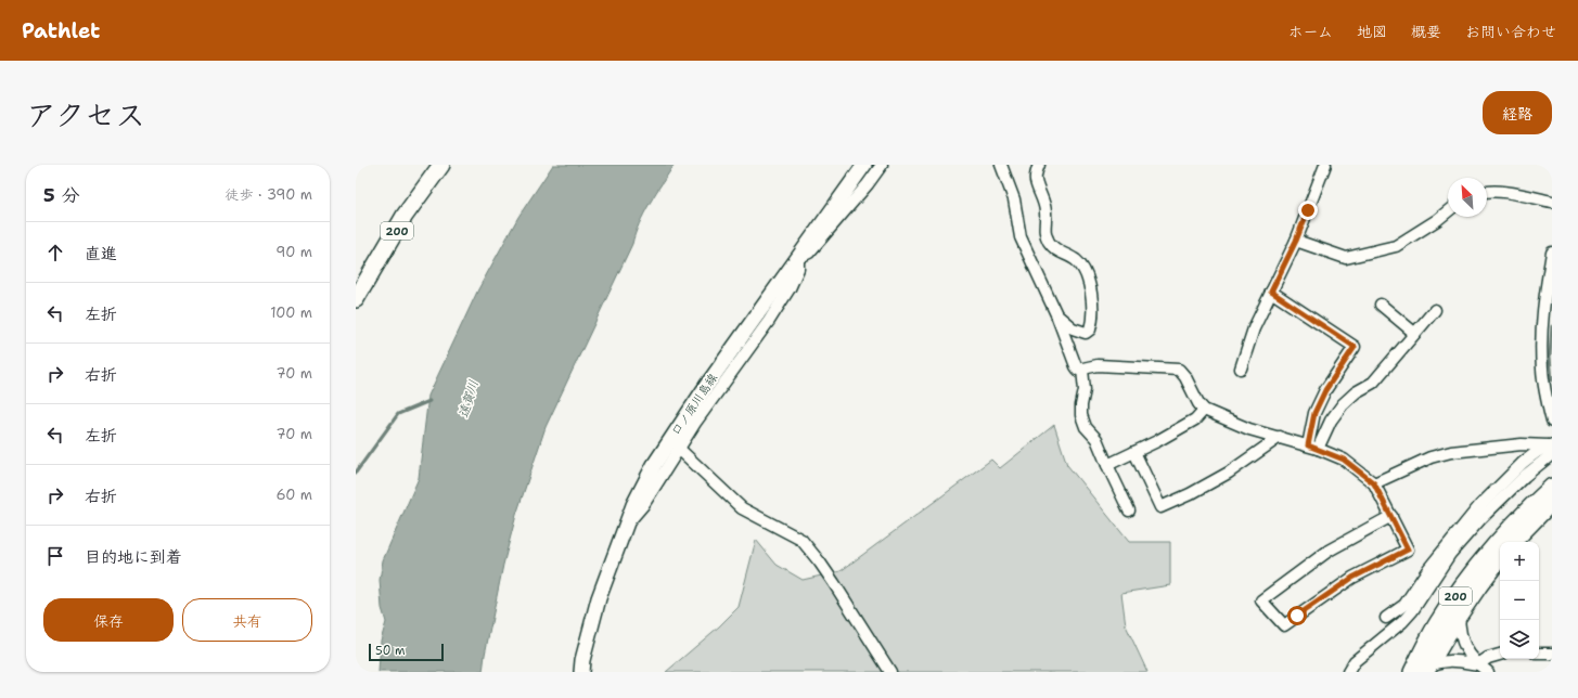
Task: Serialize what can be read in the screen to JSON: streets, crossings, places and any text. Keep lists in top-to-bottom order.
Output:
{
  "streets": {
    "highway": ["200"],
    "main road": ["口ノ原川島線"]
  },
  "water": ["遠賀川"],
  "scale_bar": "50 m",
  "north": "top left",
  "page": {
    "header": "Pathlet",
    "nav": [
      "ホーム",
      "地図",
      "概要",
      "お問い合わせ"
    ],
    "title": "アクセス",
    "buttons": [
      "経路",
      ["保存", "共有"]
    ],
    "heading": ["5 分", "徒歩 · 390 m"],
    "list": [
      ["直進", "90 m"],
      ["左折", "100 m"],
      ["右折", "70 m"],
      ["左折", "70 m"],
      ["右折", "60 m"],
      "目的地に到着"
    ],
    "map_buttons": ["+", "−"],
    "scale": "50 m"
  }
}
